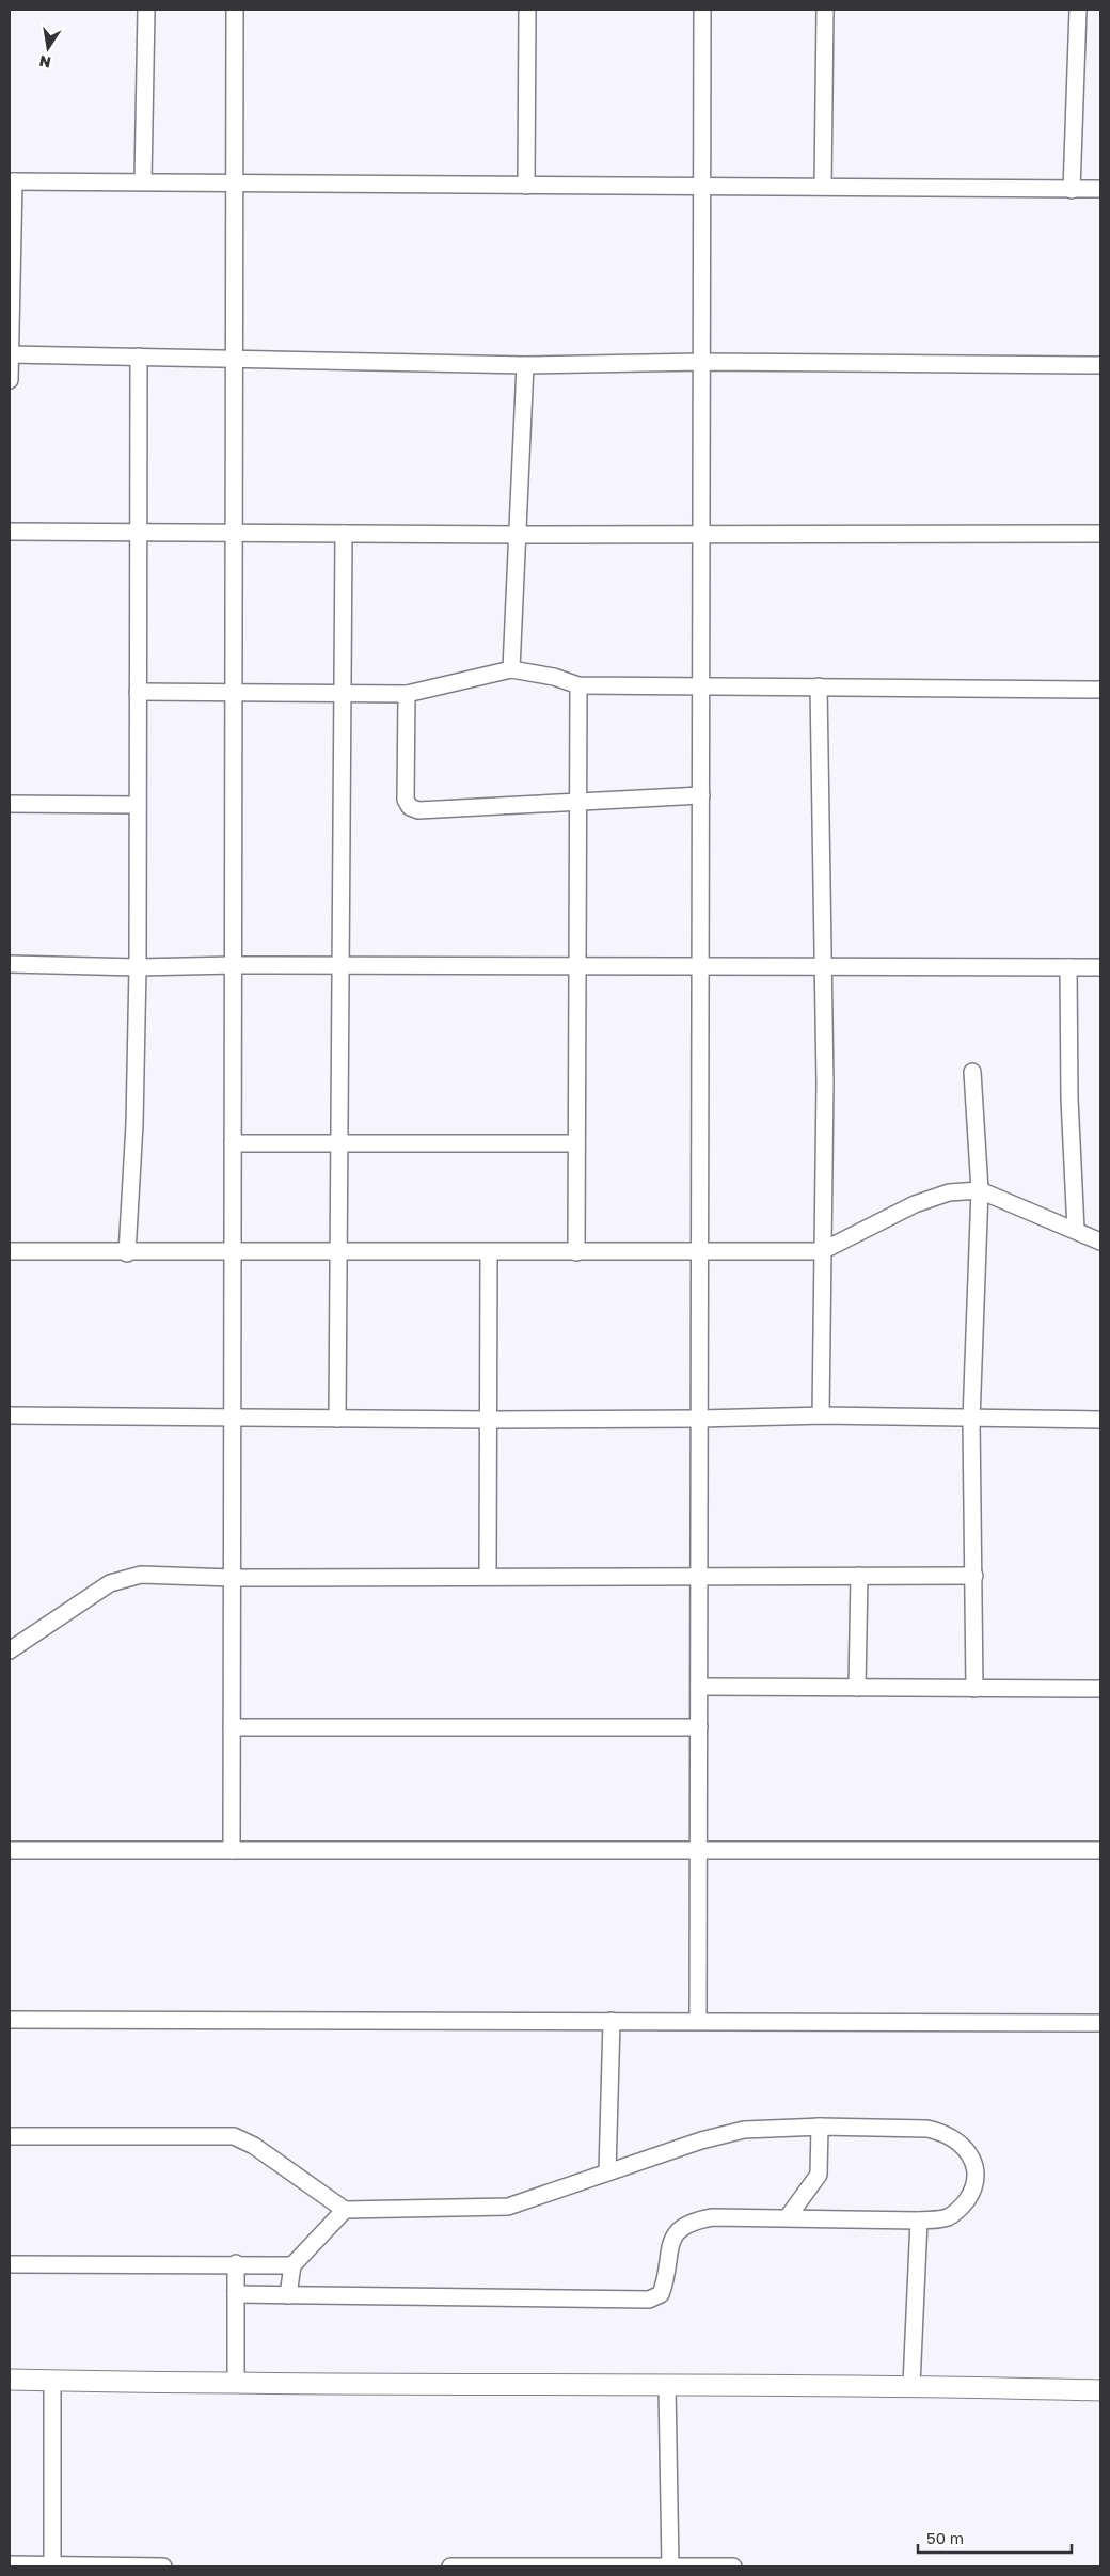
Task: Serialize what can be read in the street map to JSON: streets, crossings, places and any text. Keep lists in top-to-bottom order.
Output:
{
  "scale_bar": "50 m",
  "north": "bottom"
}
